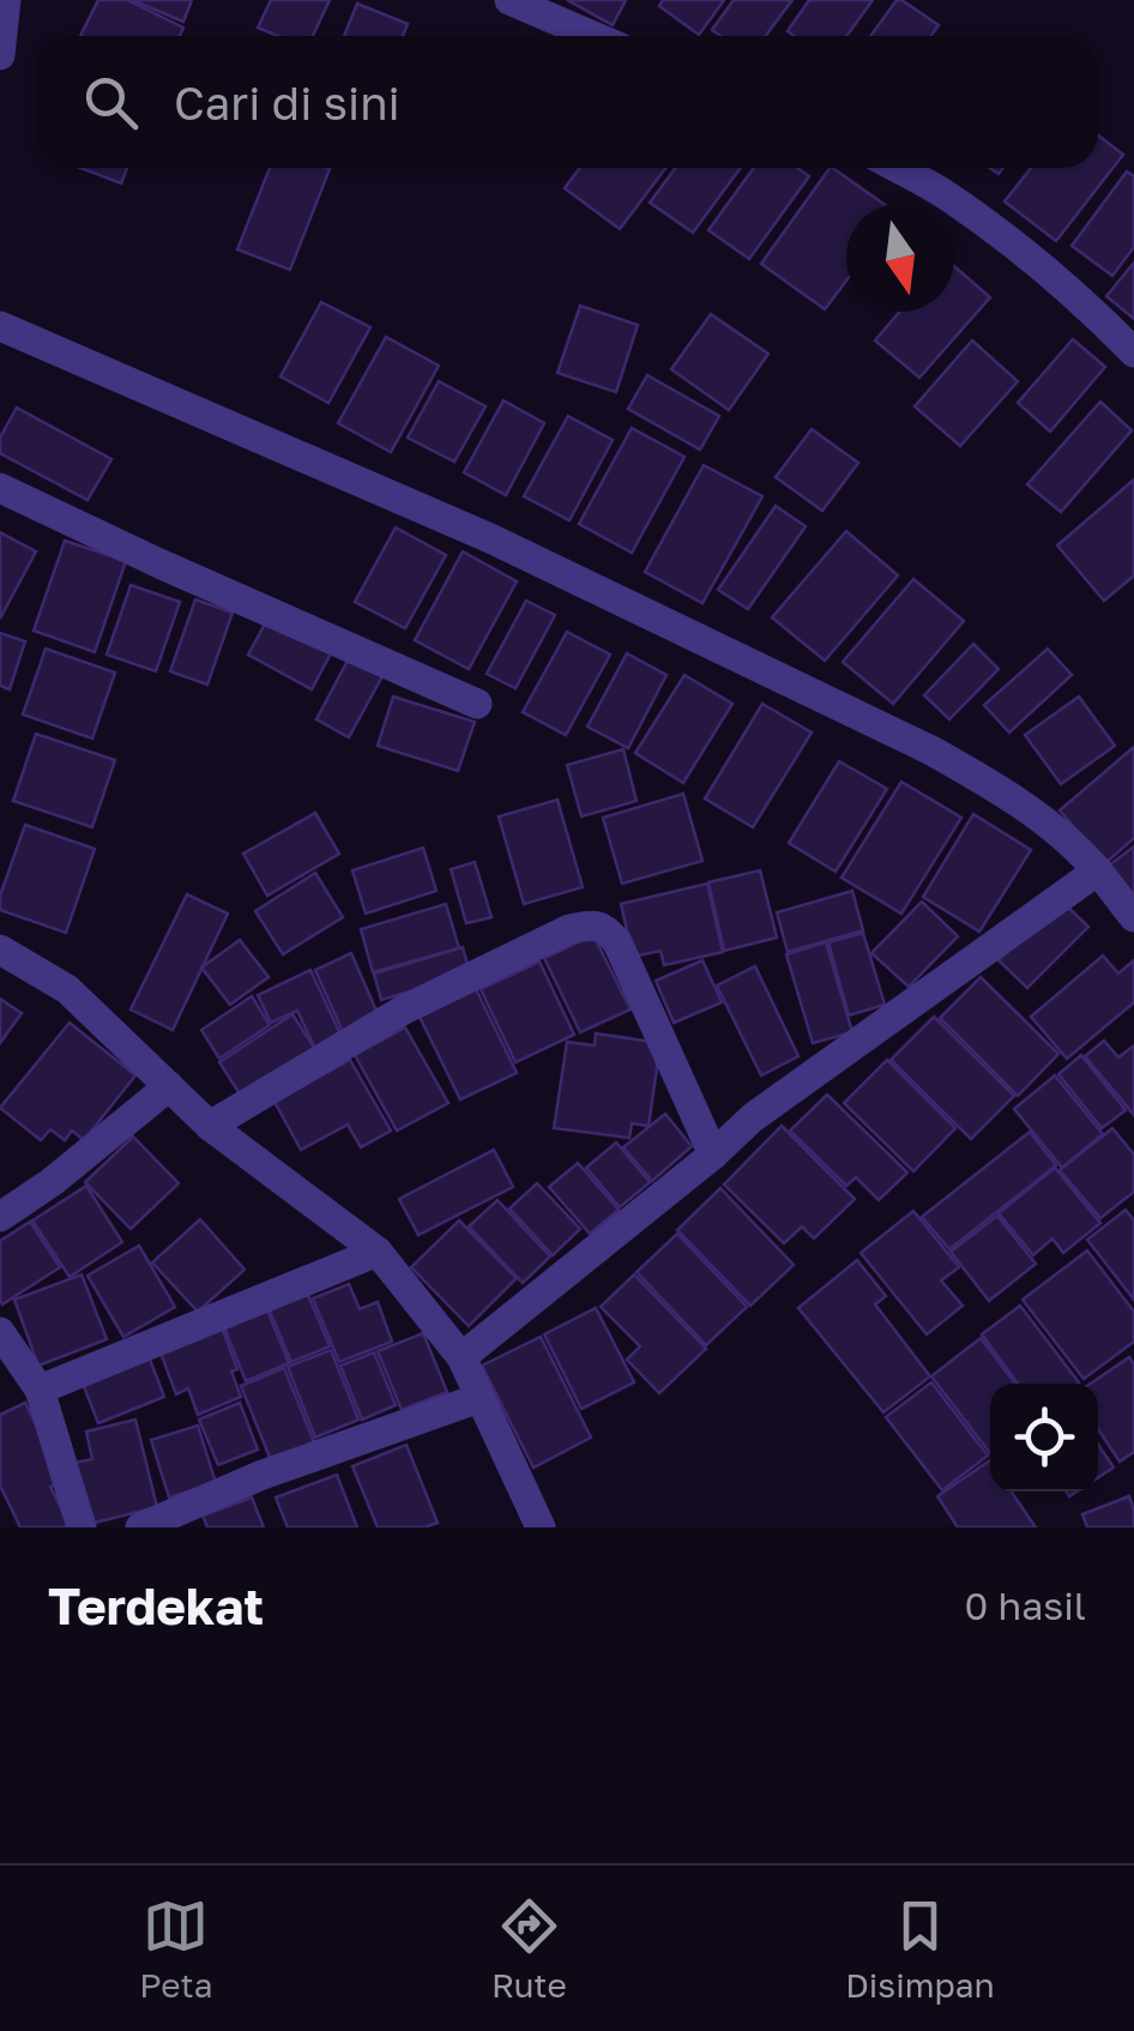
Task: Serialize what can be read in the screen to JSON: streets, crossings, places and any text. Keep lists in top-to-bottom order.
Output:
{
  "north": "bottom",
  "page": {
    "search": "Cari di sini",
    "heading": ["Terdekat", "0 hasil"],
    "nav": ["Peta", "Rute", "Disimpan"]
  }
}
